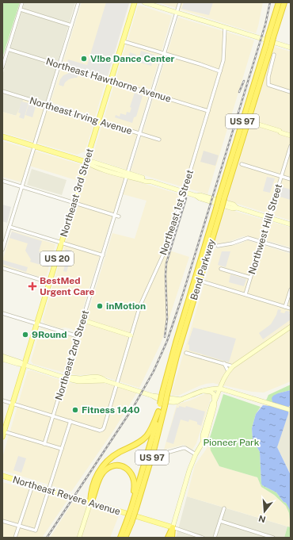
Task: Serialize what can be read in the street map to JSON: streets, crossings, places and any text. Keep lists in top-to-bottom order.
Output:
{
  "streets": {
    "highway": ["US 97", "Bend Parkway"],
    "main road": ["Northeast 3rd Street", "US 20", "Northeast Revere Avenue"],
    "street": [
      "Northeast Hawthorne Avenue",
      "Northeast Irving Avenue",
      "Northeast 1st Street",
      "Northwest Hill Street",
      "Northeast 2nd Street"
    ]
  },
  "crossings": [
    ["Northeast Hawthorne Avenue", "Northeast 3rd Street"],
    ["Northeast Hawthorne Avenue", "Northeast 1st Street"],
    ["Northeast Hawthorne Avenue", "Northeast 2nd Street"],
    ["Northeast Irving Avenue", "Northeast 3rd Street"],
    ["Northeast Irving Avenue", "Northeast 2nd Street"]
  ],
  "parks": ["Pioneer Park"],
  "places": {
    "other": [
      "V!be Dance Center",
      "inMotion",
      "9Round",
      "Fitness 1440"
    ],
    "health": ["BestMed Urgent Care"]
  },
  "north": "bottom"
}
